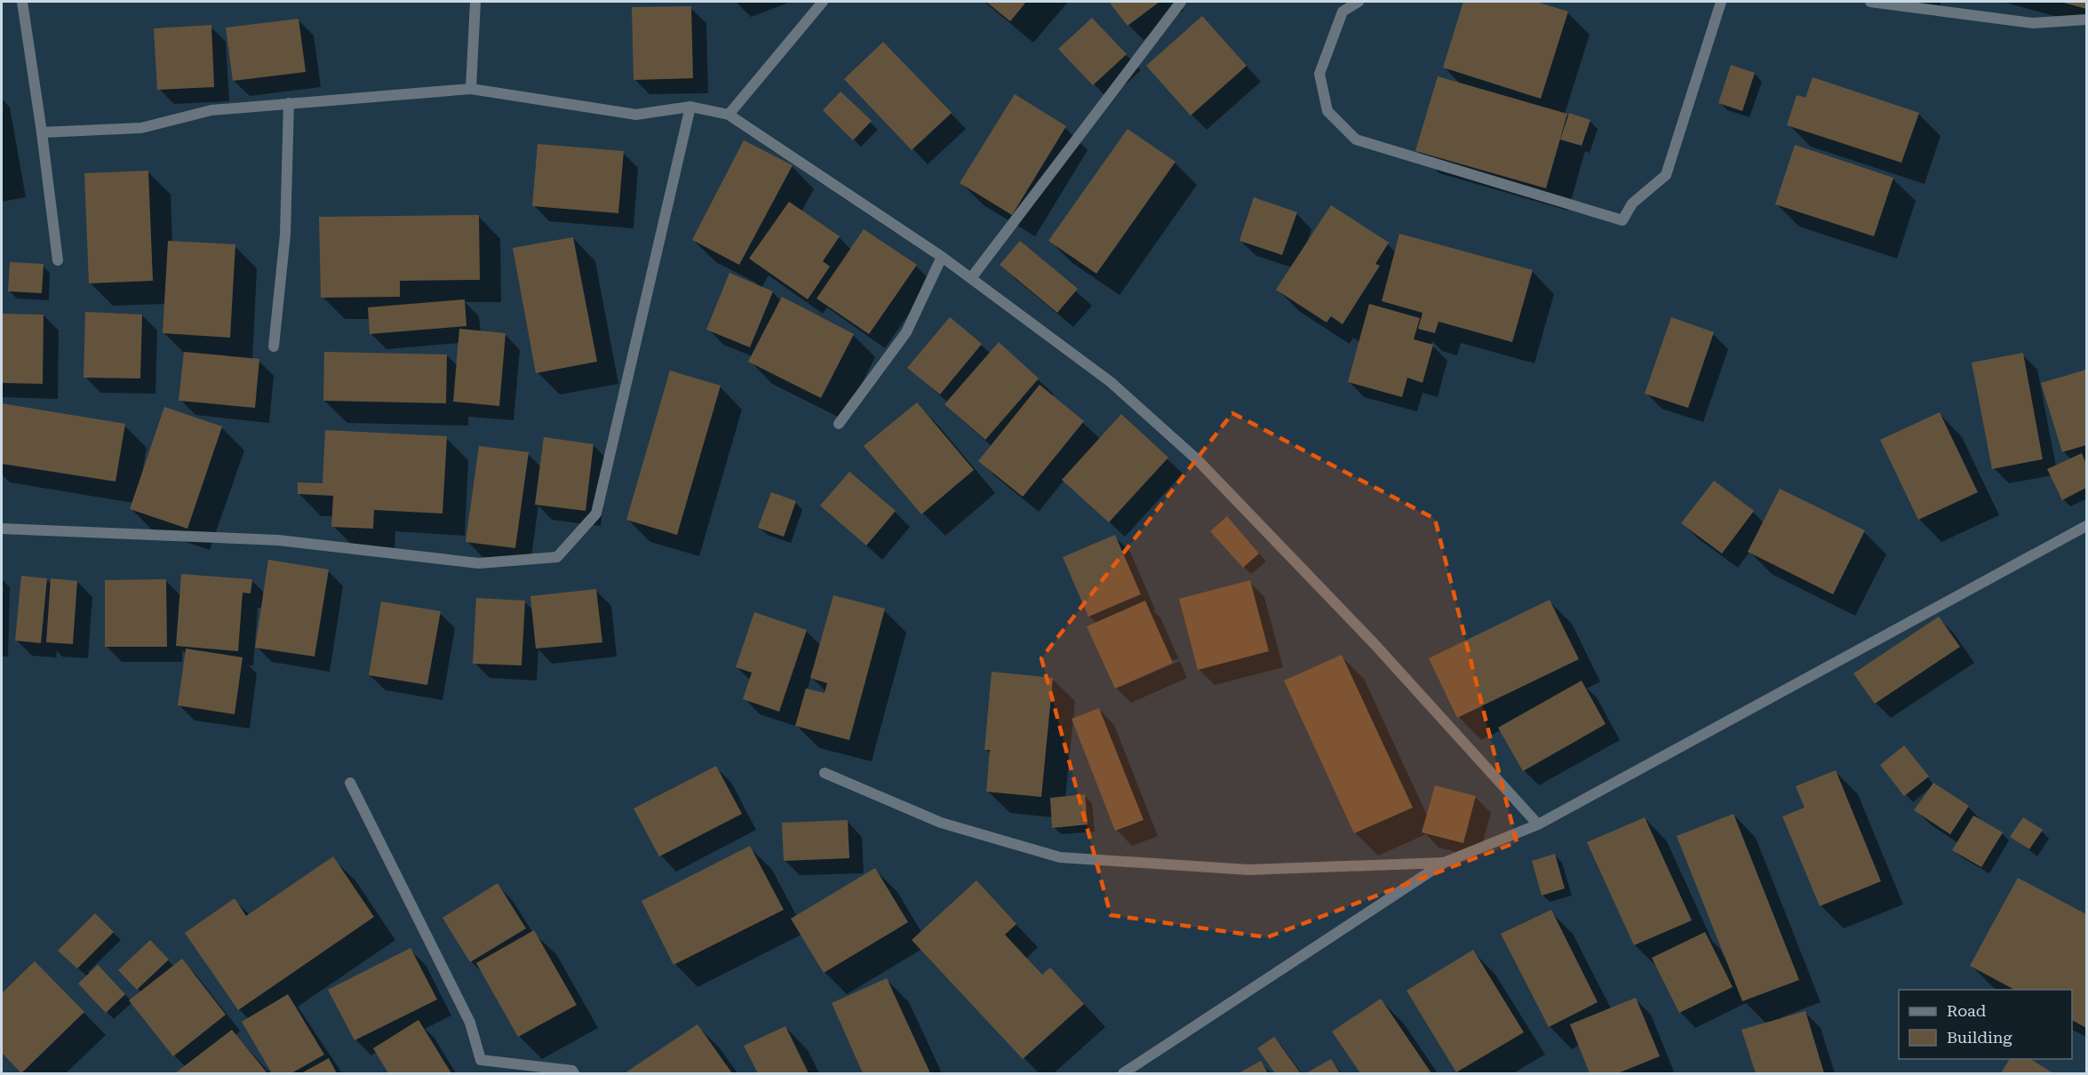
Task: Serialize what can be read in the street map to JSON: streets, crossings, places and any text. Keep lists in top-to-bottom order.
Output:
{
  "legend": ["Road", "Building"]
}
